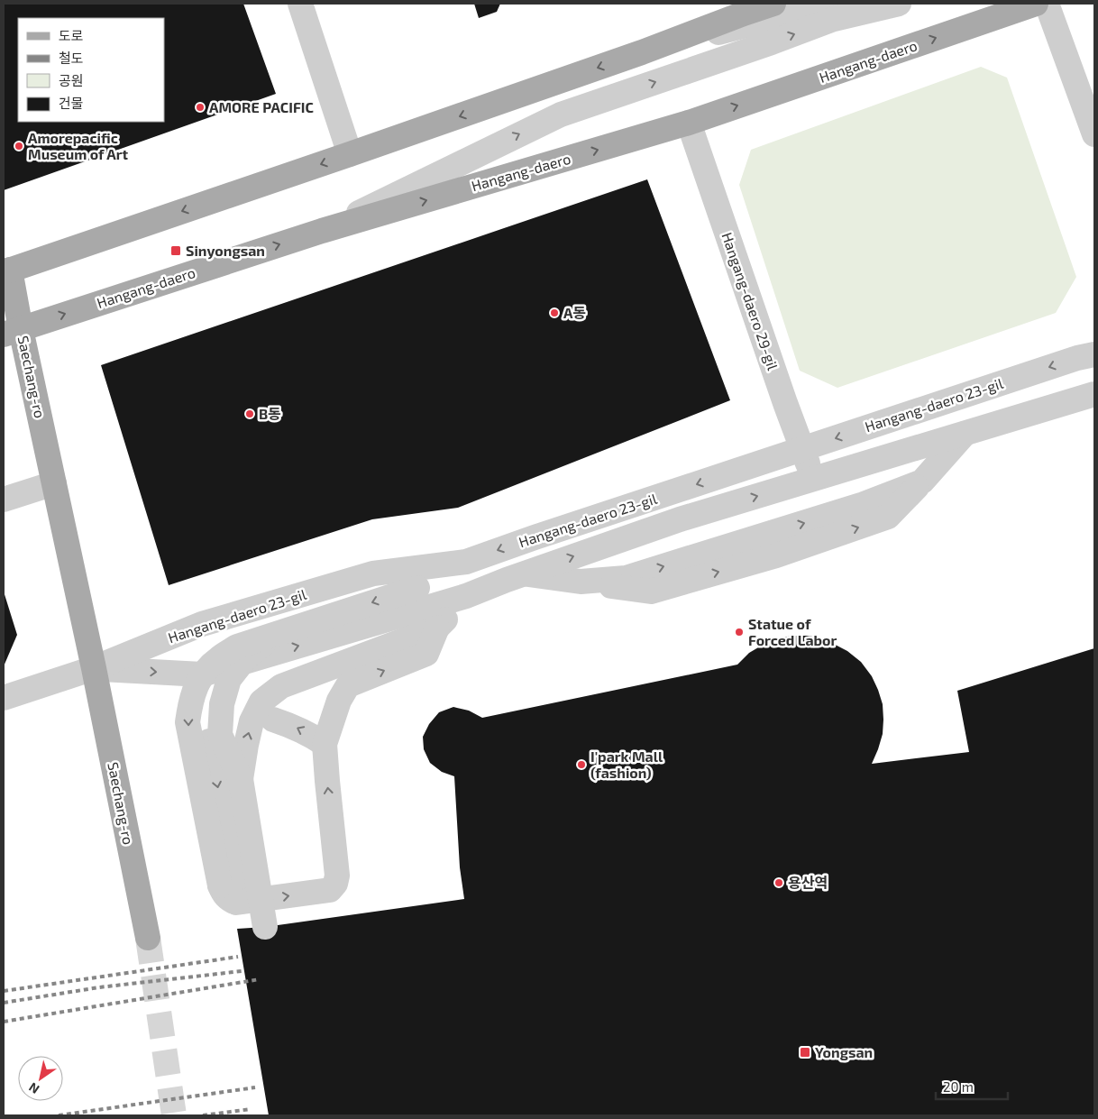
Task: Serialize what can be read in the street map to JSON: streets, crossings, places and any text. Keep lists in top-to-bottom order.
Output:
{
  "streets": {
    "main road": ["Hangang-daero", "Saechang-ro"],
    "street": ["Hangang-daero 29-gil", "Hangang-daero 23-gil"]
  },
  "crossings": [
    ["Hangang-daero", "Hangang-daero 29-gil"],
    ["Hangang-daero", "Saechang-ro"],
    ["Hangang-daero 29-gil", "Hangang-daero 23-gil"],
    ["Saechang-ro", "Hangang-daero 23-gil"]
  ],
  "places": {
    "other": [
      "AMORE PACIFIC",
      "Amorepacific Museum of Art",
      "A동",
      "B동",
      "Statue of Forced Labor",
      "I'park Mall (fashion)",
      "용산역"
    ],
    "transit": ["Sinyongsan", "Yongsan"]
  },
  "legend": [
    "도로",
    "철도",
    "공원",
    "건물"
  ],
  "scale_bar": "20 m",
  "north": "bottom left"
}
